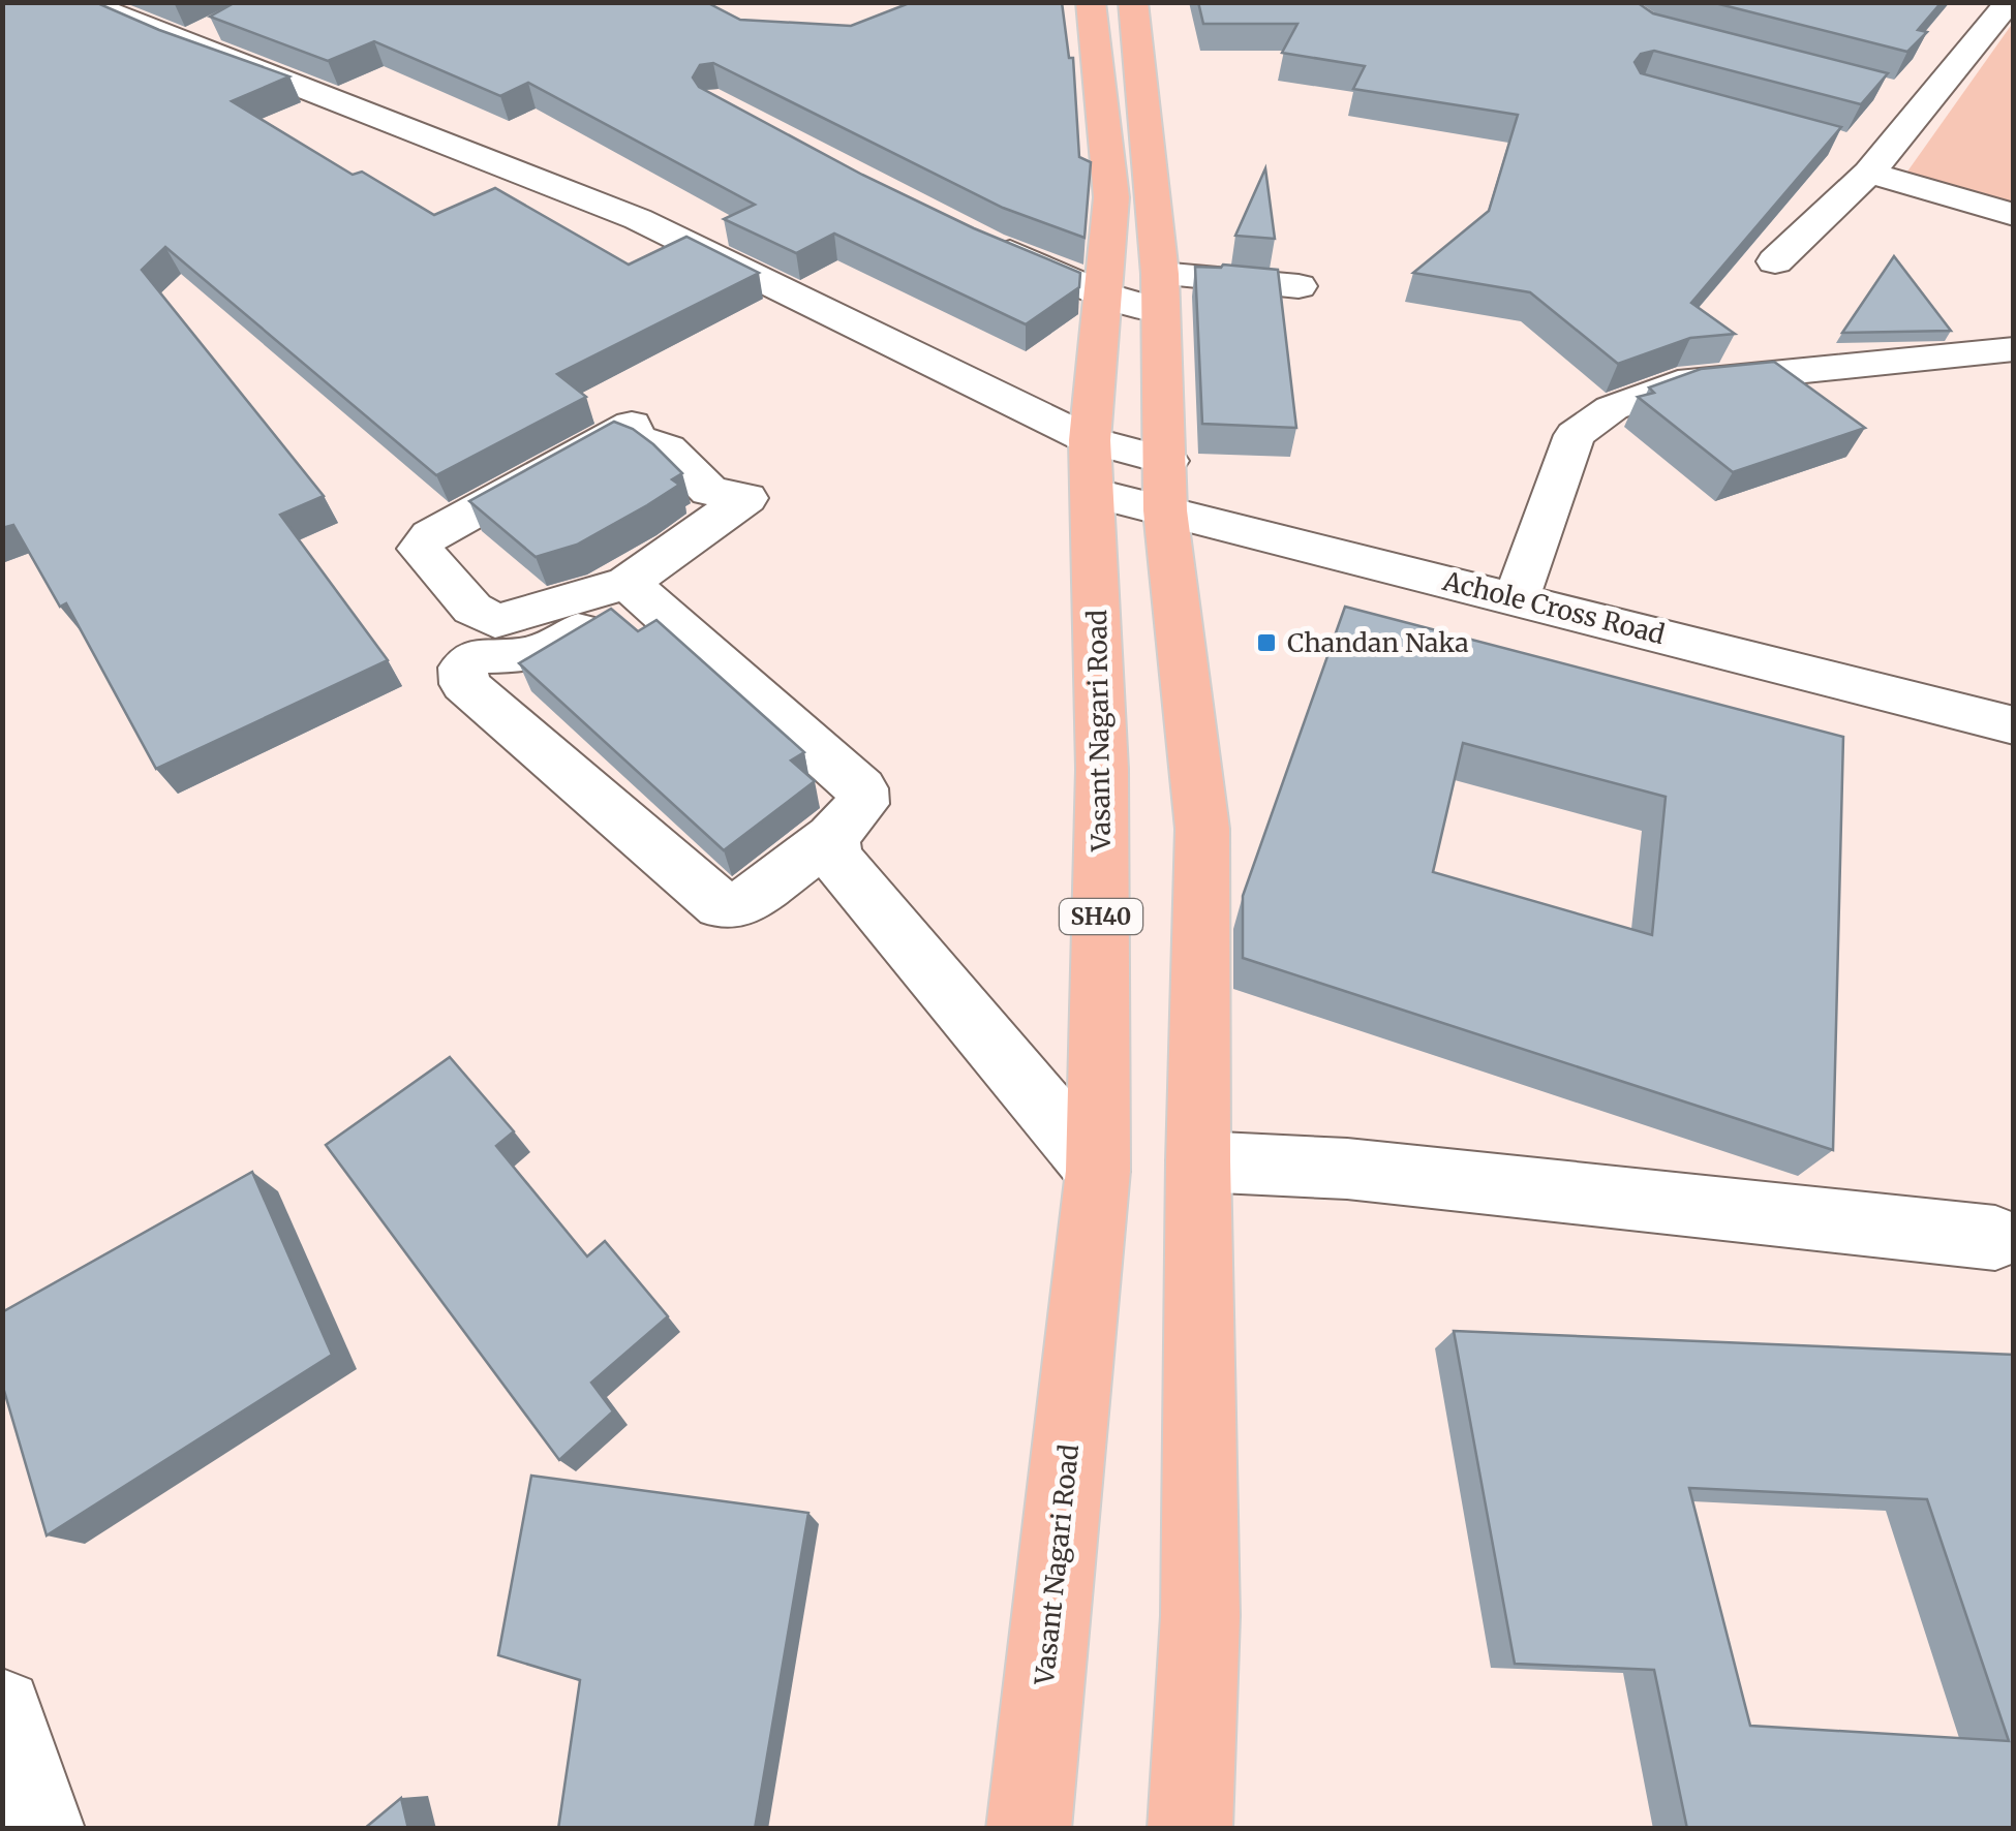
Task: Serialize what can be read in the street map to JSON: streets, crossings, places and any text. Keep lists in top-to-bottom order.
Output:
{
  "streets": {
    "main road": ["Vasant Nagari Road", "SH40"],
    "street": ["Achole Cross Road"]
  },
  "crossings": [
    ["Achole Cross Road", "Vasant Nagari Road"]
  ],
  "places": {
    "transit": ["Chandan Naka"]
  }
}
